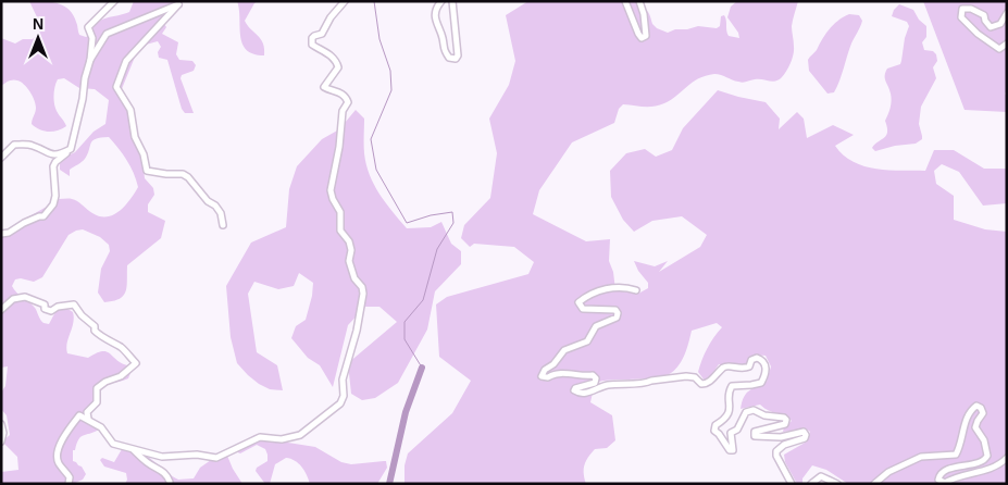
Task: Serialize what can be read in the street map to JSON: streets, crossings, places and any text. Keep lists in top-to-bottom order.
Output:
{
  "north": "top"
}
